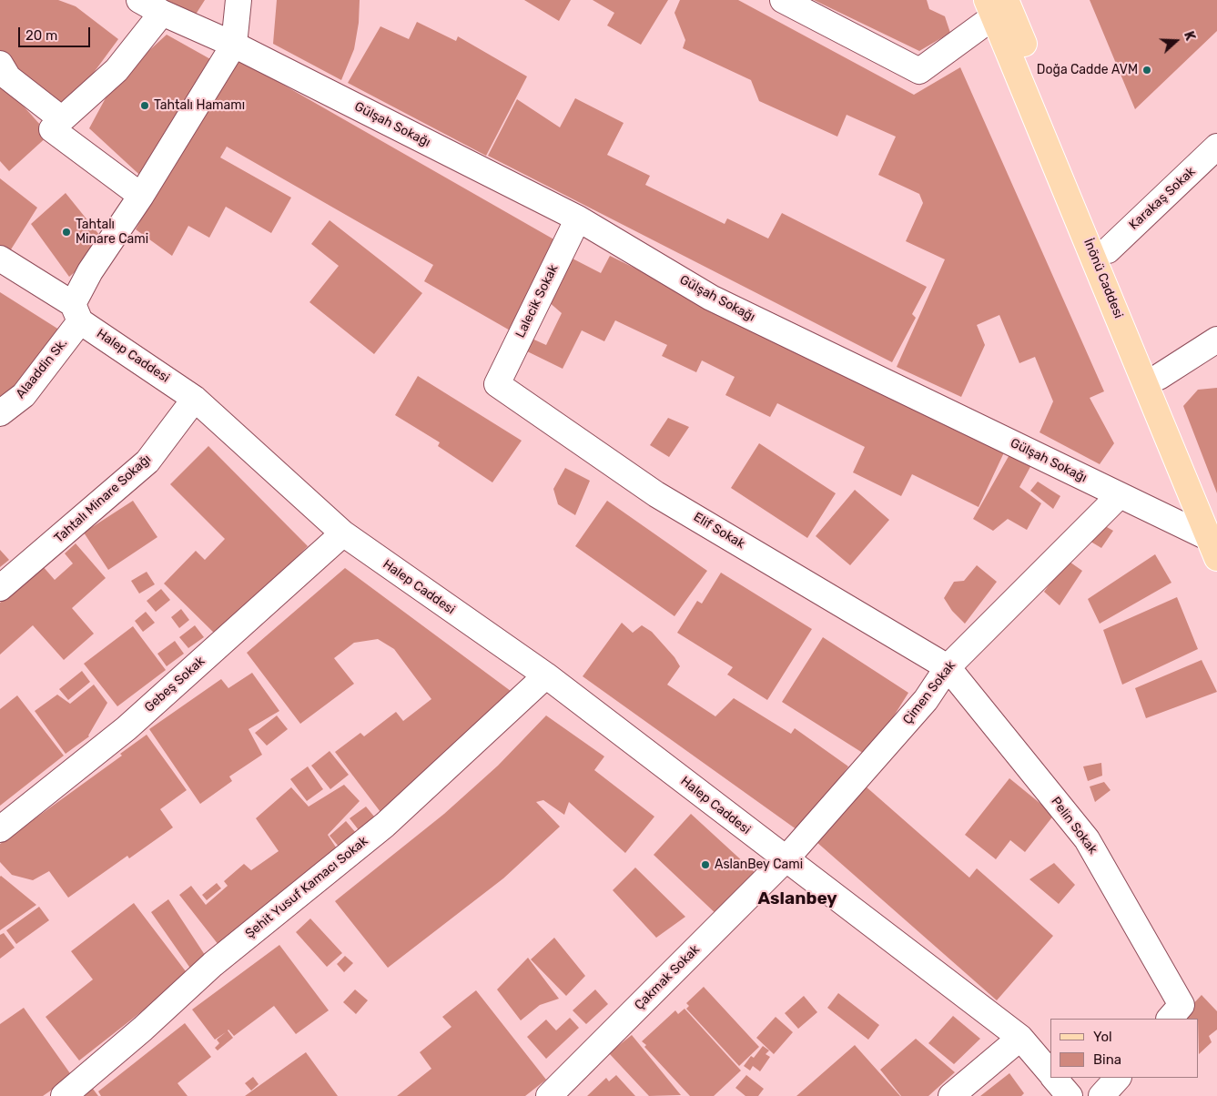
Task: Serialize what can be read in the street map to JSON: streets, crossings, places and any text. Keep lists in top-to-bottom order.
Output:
{
  "streets": {
    "main road": ["İnönü Caddesi"],
    "street": [
      "Gülşah Sokağı",
      "Karakaş Sokak",
      "Lalecik Sokak",
      "Halep Caddesi",
      "Alaaddin Sk.",
      "Tahtalı Minare Sokağı",
      "Elif Sokak",
      "Gebeş Sokak",
      "Çimen Sokak",
      "Pelin Sokak",
      "Şehit Yusuf Kamacı Sokak",
      "Çakmak Sokak"
    ]
  },
  "crossings": [
    ["Gülşah Sokağı", "İnönü Caddesi"],
    ["Gülşah Sokağı", "Lalecik Sokak"],
    ["Gülşah Sokağı", "Çimen Sokak"],
    ["Karakaş Sokak", "İnönü Caddesi"],
    ["Lalecik Sokak", "Elif Sokak"],
    ["Halep Caddesi", "Alaaddin Sk."],
    ["Halep Caddesi", "Tahtalı Minare Sokağı"],
    ["Halep Caddesi", "Gebeş Sokak"],
    ["Halep Caddesi", "Çimen Sokak"],
    ["Halep Caddesi", "Şehit Yusuf Kamacı Sokak"],
    ["Halep Caddesi", "Çakmak Sokak"],
    ["Elif Sokak", "Çimen Sokak"],
    ["Elif Sokak", "Pelin Sokak"],
    ["Çimen Sokak", "Pelin Sokak"],
    ["Çimen Sokak", "Çakmak Sokak"]
  ],
  "districts": ["Aslanbey"],
  "places": [
    "Doğa Cadde AVM",
    "Tahtalı Hamamı",
    "Tahtalı Minare Cami",
    "AslanBey Cami"
  ],
  "legend": ["Yol", "Bina"],
  "scale_bar": "20 m",
  "north": "right"
}
